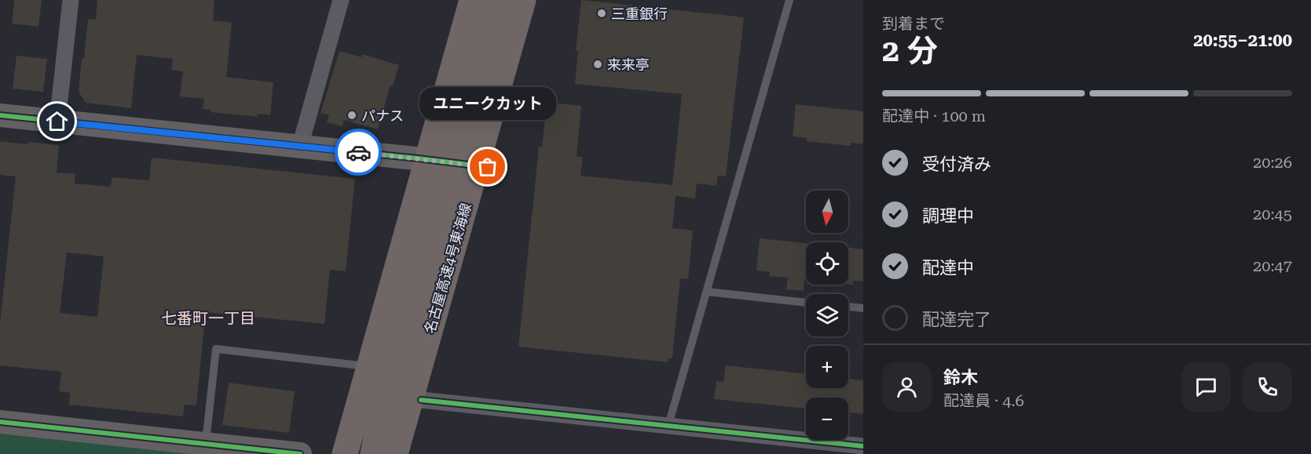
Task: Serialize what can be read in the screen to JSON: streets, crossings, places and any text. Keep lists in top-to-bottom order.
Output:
{
  "streets": {
    "highway": ["名古屋高速4号東海線"]
  },
  "districts": ["七番町一丁目"],
  "places": [
    "三重銀行",
    "来来亭",
    "パナス",
    "ユニークカット"
  ],
  "north": "bottom",
  "page": {
    "heading": ["2 分", "到着まで", "20:55–21:00"],
    "panel": ["鈴木", "配達員 · 4.6"],
    "bar": "配達中 · 100 m",
    "bubble": "ユニークカット",
    "list": [
      ["受付済み", "20:26"],
      ["調理中", "20:45"],
      ["配達中", "20:47"],
      "配達完了"
    ],
    "map_buttons": ["+", "−"]
  }
}
